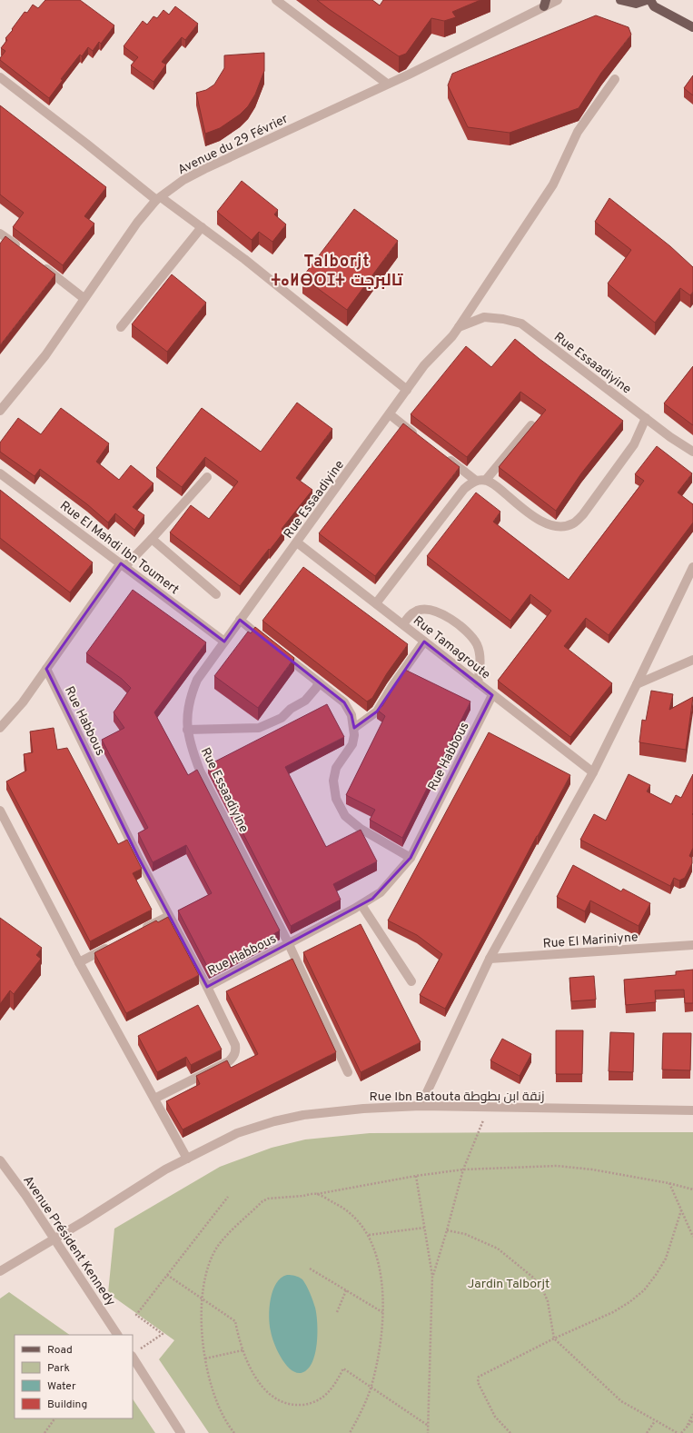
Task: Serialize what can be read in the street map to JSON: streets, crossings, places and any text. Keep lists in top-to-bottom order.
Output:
{
  "streets": {
    "street": [
      "Avenue du 29 Février",
      "Rue Essaadiyine",
      "Rue El Mahdi Ibn Toumert",
      "Rue Tamagroute",
      "Rue Habbous",
      "Rue El Mariniyne",
      "Rue Ibn Batouta زنقة ابن بطوطة",
      "Avenue Président Kennedy"
    ]
  },
  "crossings": [
    ["Rue Essaadiyine", "Rue El Mahdi Ibn Toumert"],
    ["Rue Essaadiyine", "Rue Tamagroute"],
    ["Rue Essaadiyine", "Rue Habbous"],
    ["Rue Tamagroute", "Rue Habbous"],
    ["Rue Ibn Batouta زنقة ابن بطوطة", "Avenue Président Kennedy"]
  ],
  "districts": ["Talborjt ⵜⴰⵍⴱⵔⵊⵜ تالبرجت"],
  "parks": ["Jardin Talborjt"],
  "legend": [
    "Road",
    "Park",
    "Water",
    "Building"
  ]
}
